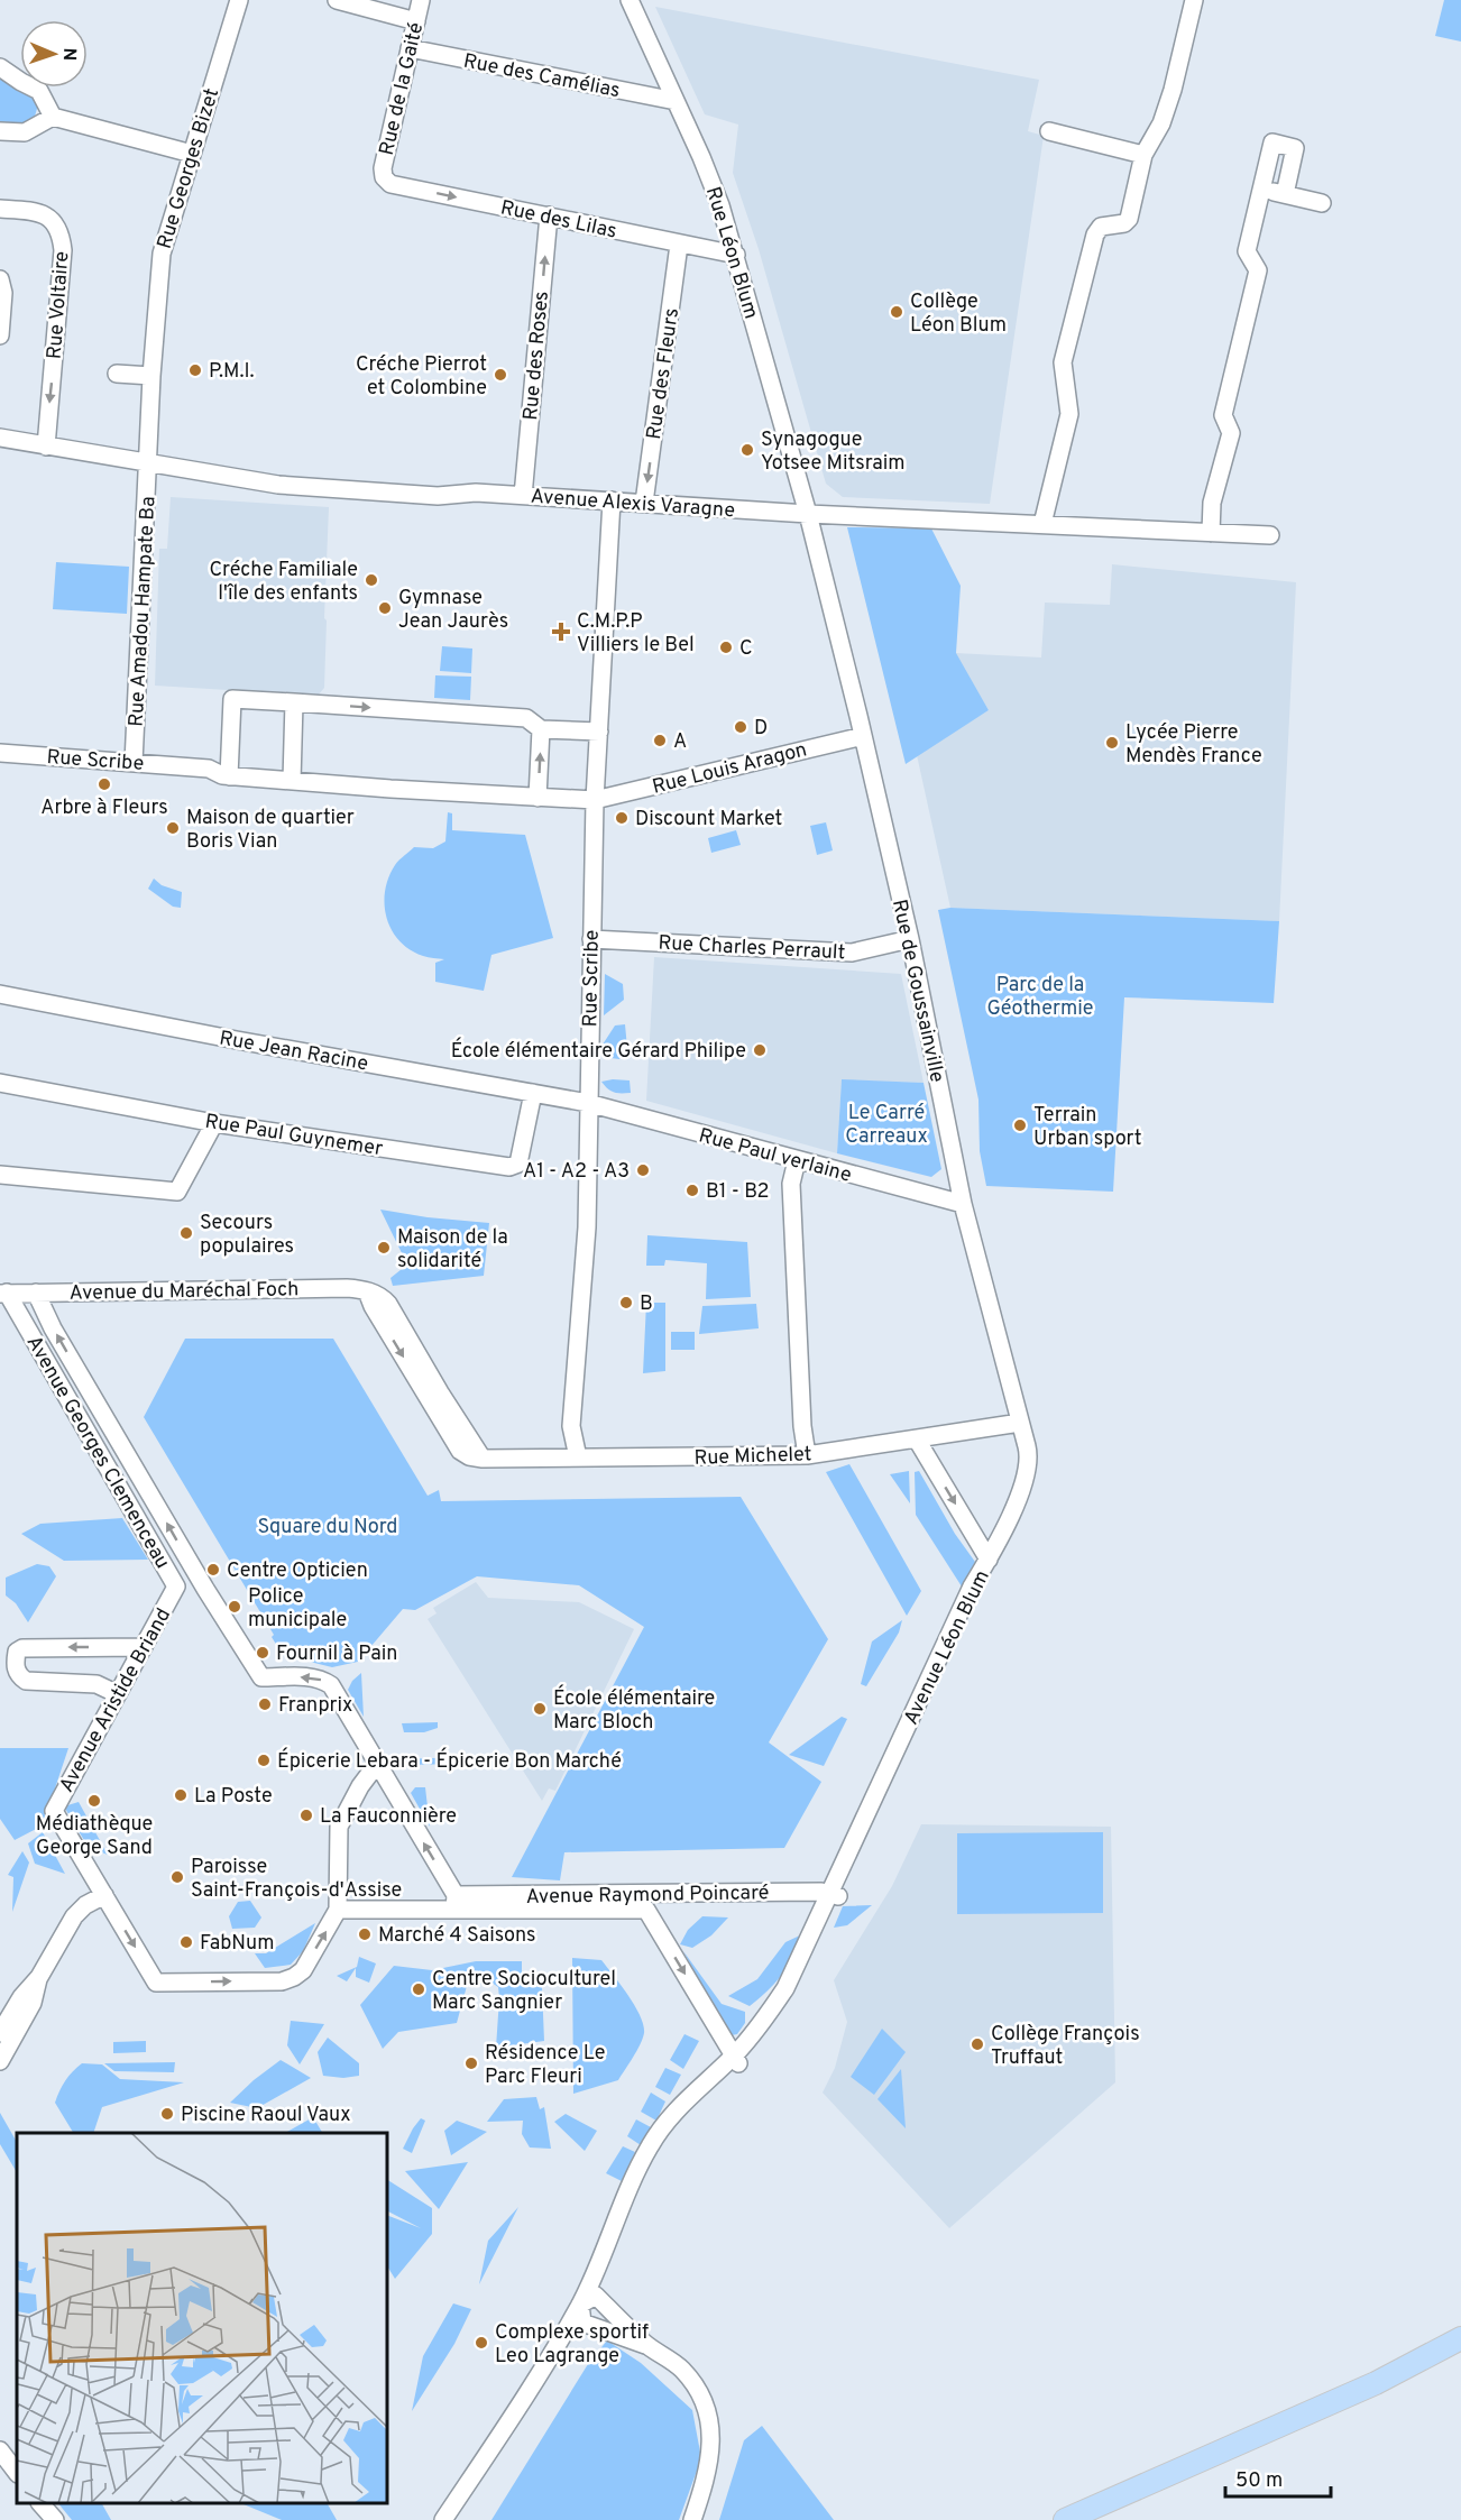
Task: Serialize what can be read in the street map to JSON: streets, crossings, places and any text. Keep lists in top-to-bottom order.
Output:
{
  "streets": {
    "street": [
      "Rue des Camélias",
      "Rue de la Gaité",
      "Rue Georges Bizet",
      "Rue des Lilas",
      "Rue Léon Blum",
      "Rue Voltaire",
      "Rue des Roses",
      "Rue des Fleurs",
      "Avenue Alexis Varagne",
      "Rue Amadou Hampate Ba",
      "Rue Scribe",
      "Rue Louis Aragon",
      "Rue Charles Perrault",
      "Rue de Goussainville",
      "Rue Jean Racine",
      "Rue Paul Guynemer",
      "Rue Paul verlaine",
      "Avenue du Maréchal Foch",
      "Avenue Georges Clemenceau",
      "Rue Michelet",
      "Avenue Léon Blum",
      "Avenue Aristide Briand",
      "Avenue Raymond Poincaré"
    ]
  },
  "crossings": [
    ["Rue des Camélias", "Rue de la Gaité"],
    ["Rue des Camélias", "Rue Léon Blum"],
    ["Rue de la Gaité", "Rue des Lilas"],
    ["Rue Georges Bizet", "Avenue Alexis Varagne"],
    ["Rue Georges Bizet", "Rue Amadou Hampate Ba"],
    ["Rue des Lilas", "Rue Léon Blum"],
    ["Rue des Lilas", "Rue des Roses"],
    ["Rue des Lilas", "Rue des Fleurs"],
    ["Rue Léon Blum", "Avenue Alexis Varagne"],
    ["Rue Léon Blum", "Rue de Goussainville"],
    ["Rue Voltaire", "Avenue Alexis Varagne"],
    ["Rue des Roses", "Avenue Alexis Varagne"],
    ["Rue des Fleurs", "Avenue Alexis Varagne"],
    ["Avenue Alexis Varagne", "Rue Amadou Hampate Ba"],
    ["Avenue Alexis Varagne", "Rue de Goussainville"],
    ["Rue Amadou Hampate Ba", "Rue Scribe"],
    ["Rue Scribe", "Rue Louis Aragon"],
    ["Rue Scribe", "Rue Charles Perrault"],
    ["Rue Scribe", "Rue Jean Racine"],
    ["Rue Scribe", "Rue Paul verlaine"],
    ["Rue Scribe", "Rue Michelet"],
    ["Rue Louis Aragon", "Rue de Goussainville"],
    ["Rue Charles Perrault", "Rue de Goussainville"],
    ["Rue de Goussainville", "Rue Paul verlaine"],
    ["Rue de Goussainville", "Rue Michelet"],
    ["Rue de Goussainville", "Avenue Léon Blum"],
    ["Rue Jean Racine", "Rue Paul Guynemer"],
    ["Rue Jean Racine", "Rue Paul verlaine"],
    ["Avenue du Maréchal Foch", "Avenue Georges Clemenceau"],
    ["Avenue du Maréchal Foch", "Rue Michelet"],
    ["Avenue Georges Clemenceau", "Avenue Aristide Briand"],
    ["Avenue Léon Blum", "Avenue Raymond Poincaré"]
  ],
  "one_way": [
    "Rue des Lilas",
    "Rue Voltaire",
    "Rue des Roses",
    "Rue des Fleurs"
  ],
  "parks": ["Parc de la Géothermie", "Le Carré Carreaux", "Square du Nord"],
  "places": {
    "other": [
      "Collège Léon Blum",
      "P.M.I.",
      "Créche Pierrot et Colombine",
      "Synagogue Yotsee Mitsraim",
      "Créche Familiale l'île des enfants",
      "Gymnase Jean Jaurès",
      "C",
      "D",
      "A",
      "Lycée Pierre Mendès France",
      "Arbre à Fleurs",
      "Discount Market",
      "Maison de quartier Boris Vian",
      "École élémentaire Gérard Philipe",
      "Terrain Urban sport",
      "A1 - A2 - A3",
      "B1 - B2",
      "Secours populaires",
      "Maison de la solidarité",
      "B",
      "Centre Opticien",
      "Police municipale",
      "Fournil à Pain",
      "Franprix",
      "École élémentaire Marc Bloch",
      "Épicerie Lebara - Épicerie Bon Marché",
      "La Poste",
      "Médiathèque George Sand",
      "La Fauconnière",
      "Paroisse Saint-François-d'Assise",
      "Marché 4 Saisons",
      "FabNum",
      "Centre Socioculturel Marc Sangnier",
      "Collège François Truffaut",
      "Résidence Le Parc Fleuri",
      "Piscine Raoul Vaux",
      "Complexe sportif Leo Lagrange"
    ],
    "health": ["C.M.P.P Villiers le Bel"]
  },
  "scale_bar": "50 m",
  "north": "right"
}
